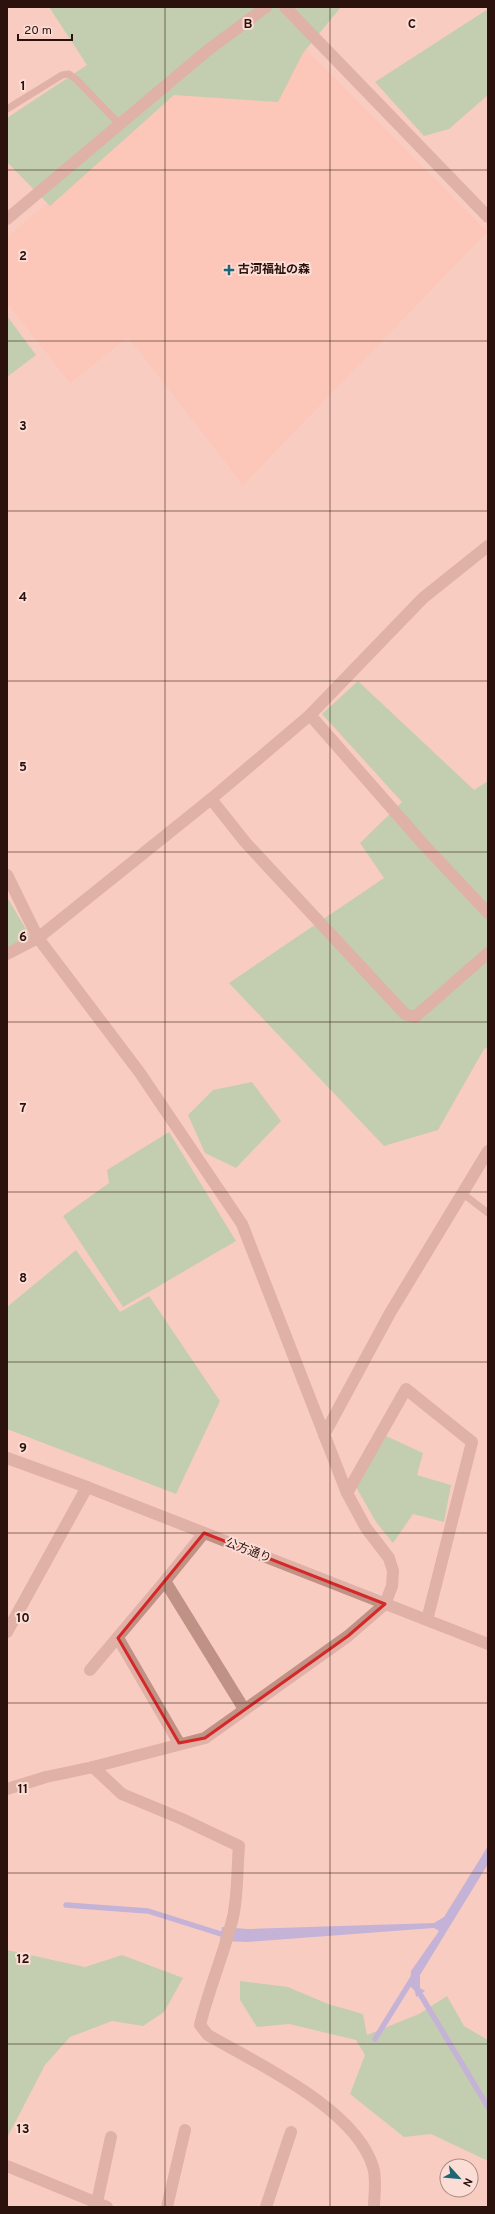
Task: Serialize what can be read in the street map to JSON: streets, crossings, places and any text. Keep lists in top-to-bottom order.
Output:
{
  "streets": {
    "street": ["公方通り"]
  },
  "places": {
    "health": ["古河福祉の森"]
  },
  "scale_bar": "20 m",
  "north": "bottom right",
  "grid": {
    "columns": ["B", "C"],
    "rows": [
      "1",
      "2",
      "3",
      "4",
      "5",
      "6",
      "7",
      "8",
      "9",
      "10",
      "11",
      "12",
      "13"
    ]
  }
}
